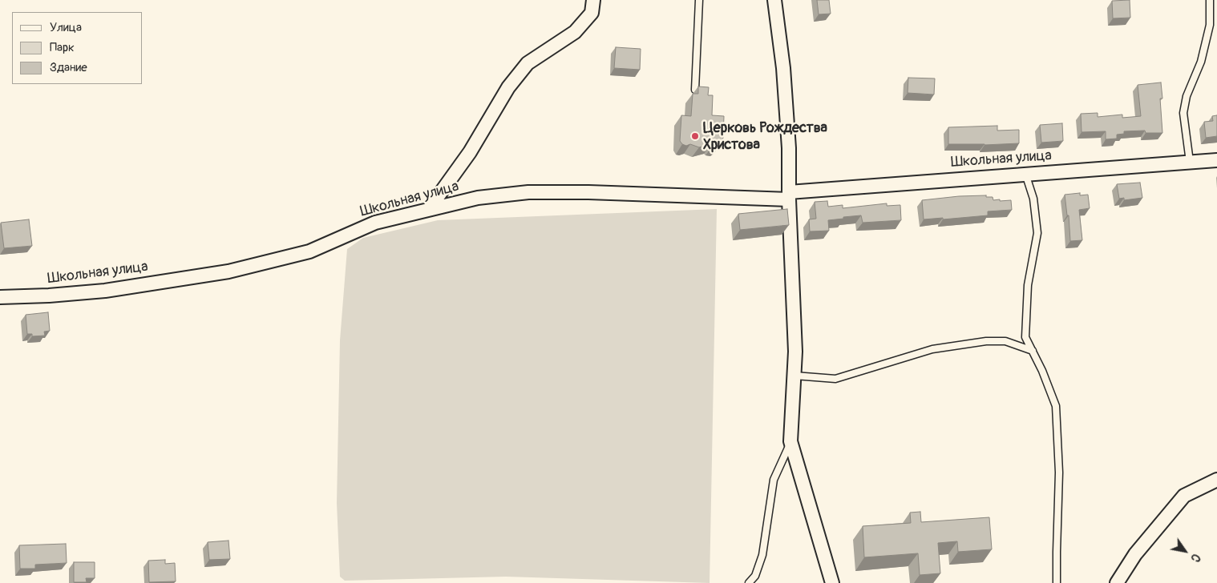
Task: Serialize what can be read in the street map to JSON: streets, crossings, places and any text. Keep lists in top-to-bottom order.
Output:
{
  "streets": {
    "street": ["Школьная улица"]
  },
  "places": ["Церковь Рождества Христова"],
  "legend": ["Улица", "Парк", "Здание"],
  "north": "bottom right"
}
